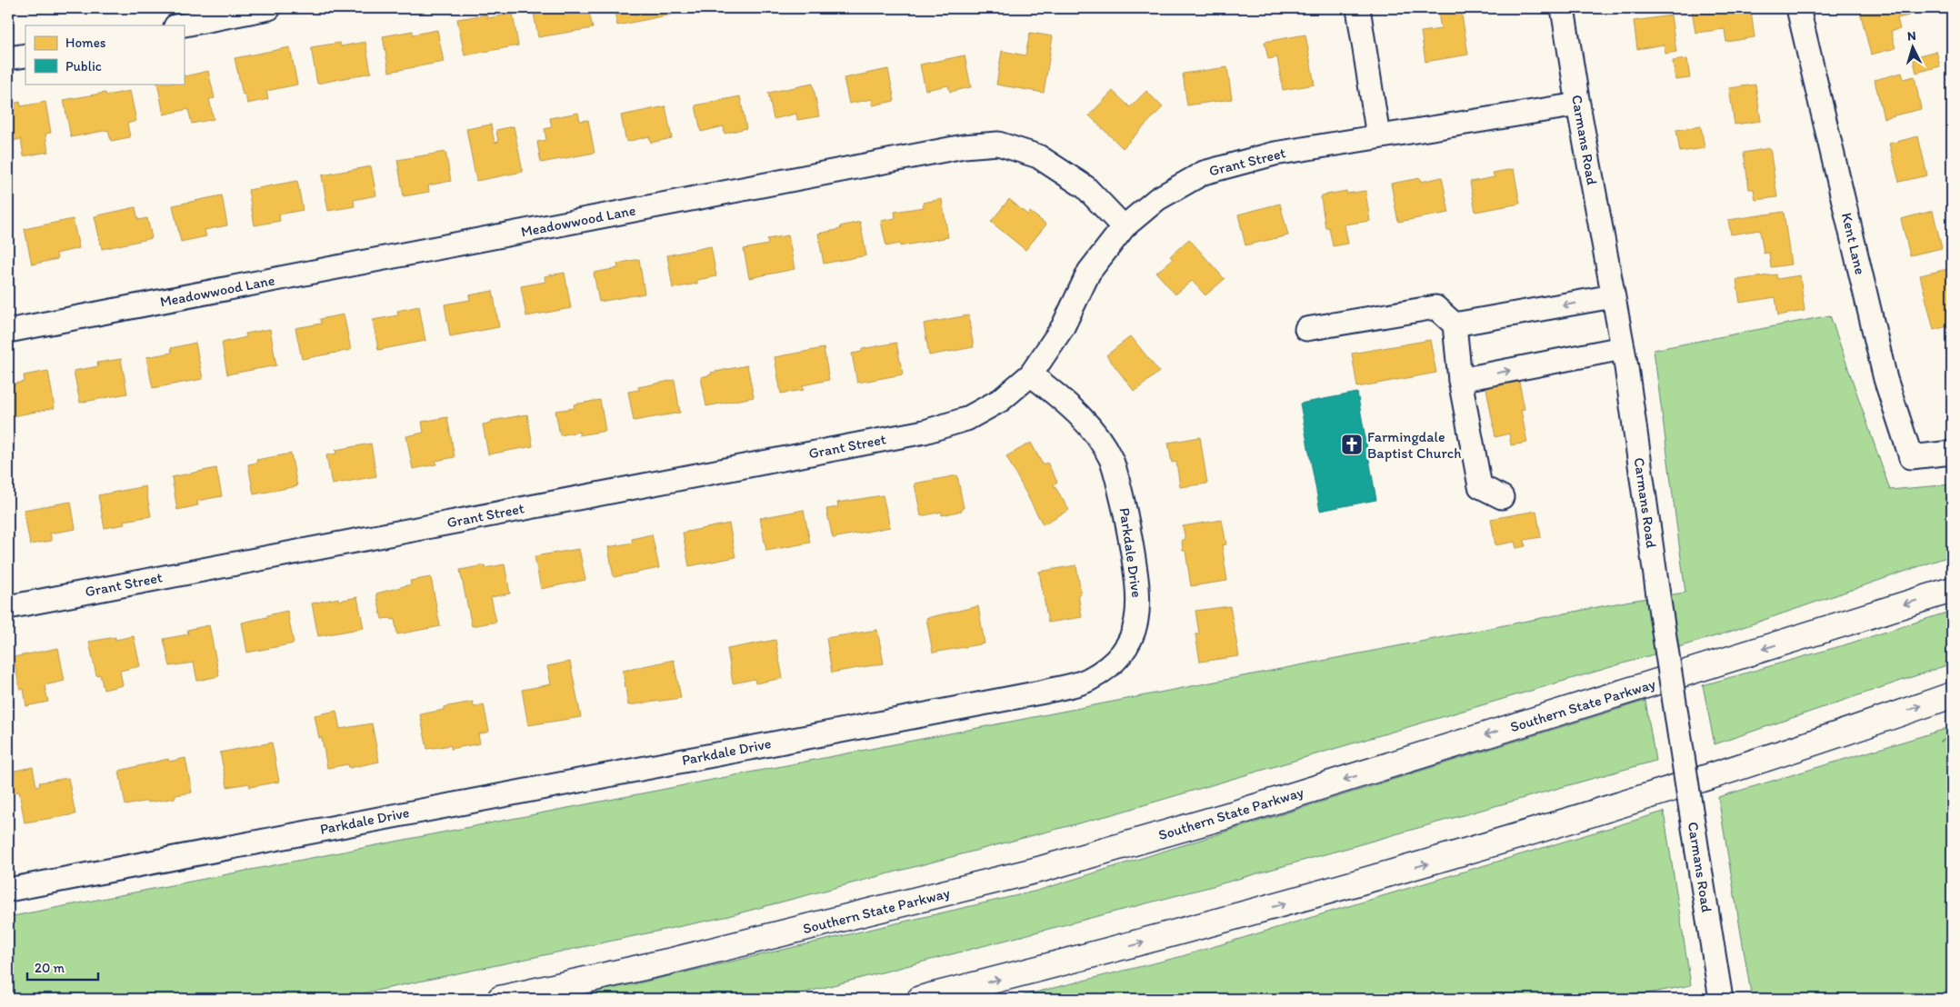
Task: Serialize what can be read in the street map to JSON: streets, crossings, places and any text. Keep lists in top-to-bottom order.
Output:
{
  "streets": {
    "highway": ["Southern State Parkway"],
    "street": [
      "Carmans Road",
      "Grant Street",
      "Meadowwood Lane",
      "Kent Lane",
      "Parkdale Drive"
    ]
  },
  "crossings": [
    ["Carmans Road", "Grant Street"],
    ["Grant Street", "Meadowwood Lane"],
    ["Grant Street", "Parkdale Drive"]
  ],
  "places": {
    "church": ["Farmingdale Baptist Church"]
  },
  "legend": ["Homes", "Public"],
  "scale_bar": "20 m",
  "north": "top"
}
